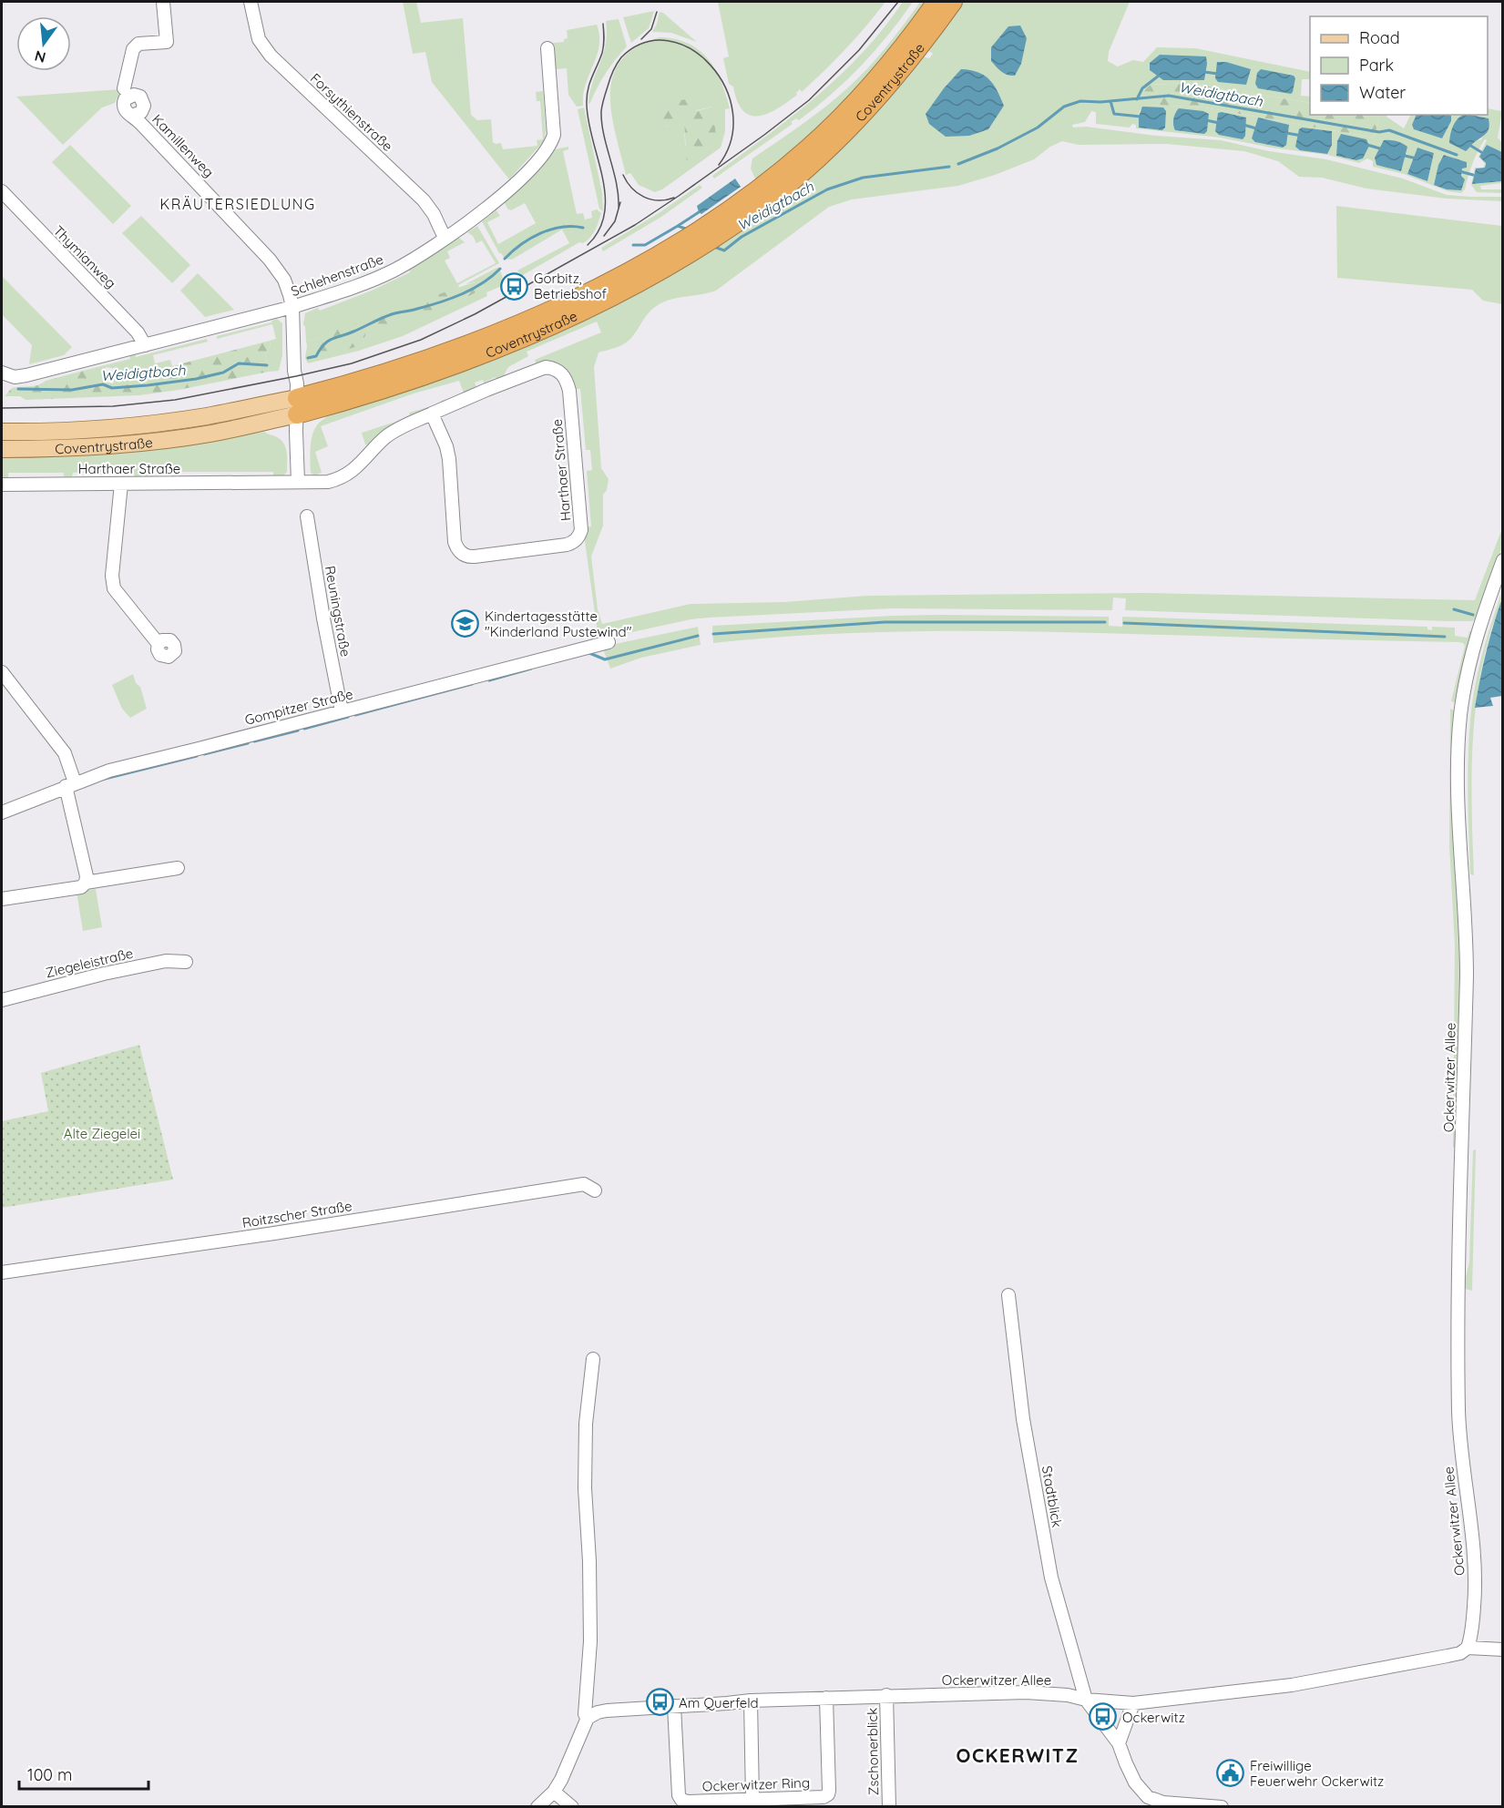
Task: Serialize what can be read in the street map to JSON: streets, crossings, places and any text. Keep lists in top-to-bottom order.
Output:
{
  "streets": {
    "highway": ["Coventrystraße"],
    "street": [
      "Forsythienstraße",
      "Kamillenweg",
      "Thymianweg",
      "Schlehenstraße",
      "Harthaer Straße",
      "Reuningstraße",
      "Gompitzer Straße",
      "Ziegeleistraße",
      "Ockerwitzer Allee",
      "Roitzscher Straße",
      "Stadtblick",
      "Zschonerblick",
      "Ockerwitzer Ring"
    ]
  },
  "crossings": [
    ["Coventrystraße", "Kamillenweg"],
    ["Forsythienstraße", "Schlehenstraße"],
    ["Kamillenweg", "Schlehenstraße"],
    ["Thymianweg", "Schlehenstraße"],
    ["Reuningstraße", "Gompitzer Straße"],
    ["Ockerwitzer Allee", "Stadtblick"],
    ["Ockerwitzer Allee", "Zschonerblick"],
    ["Ockerwitzer Allee", "Ockerwitzer Ring"]
  ],
  "districts": ["KRÄUTERSIEDLUNG", "OCKERWITZ"],
  "water": ["Weidigtbach"],
  "parks": ["Alte Ziegelei"],
  "places": {
    "bus stop": ["Gorbitz, Betriebshof", "Am Querfeld", "Ockerwitz"],
    "school or university": ["Kindertagesstätte \"Kinderland Pustewind\""],
    "public building": ["Freiwillige Feuerwehr Ockerwitz"]
  },
  "legend": ["Road", "Park", "Water"],
  "scale_bar": "100 m",
  "north": "bottom"
}
